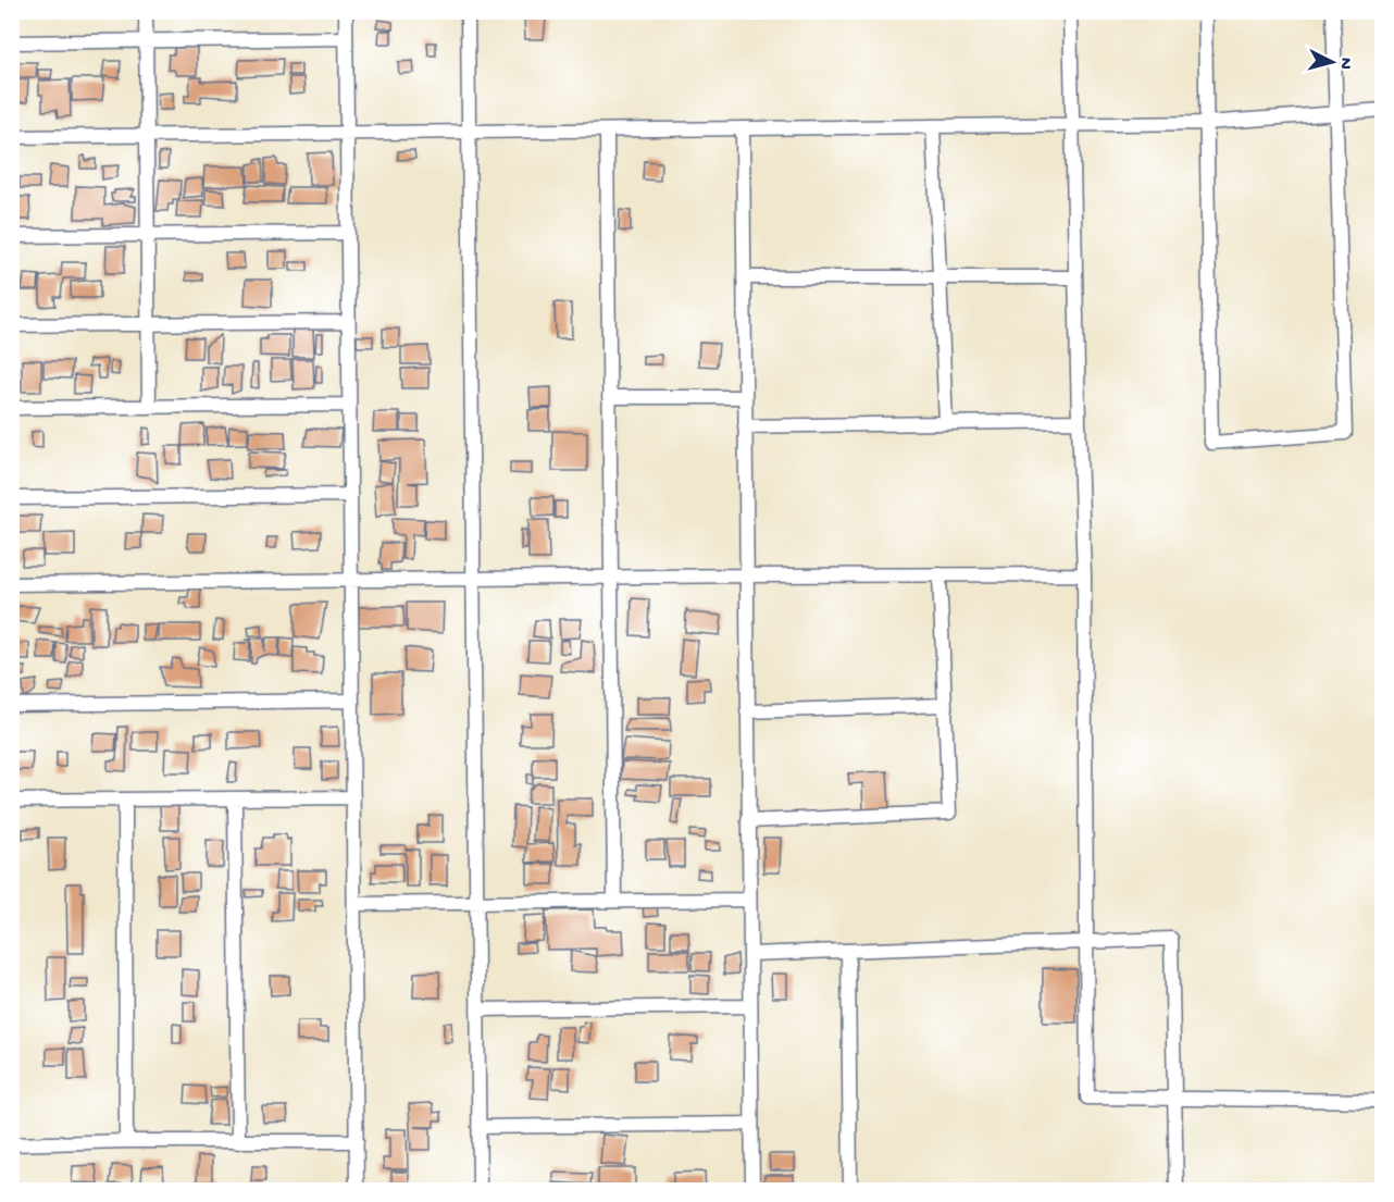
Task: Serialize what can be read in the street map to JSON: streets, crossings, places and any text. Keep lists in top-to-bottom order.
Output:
{
  "north": "right"
}
